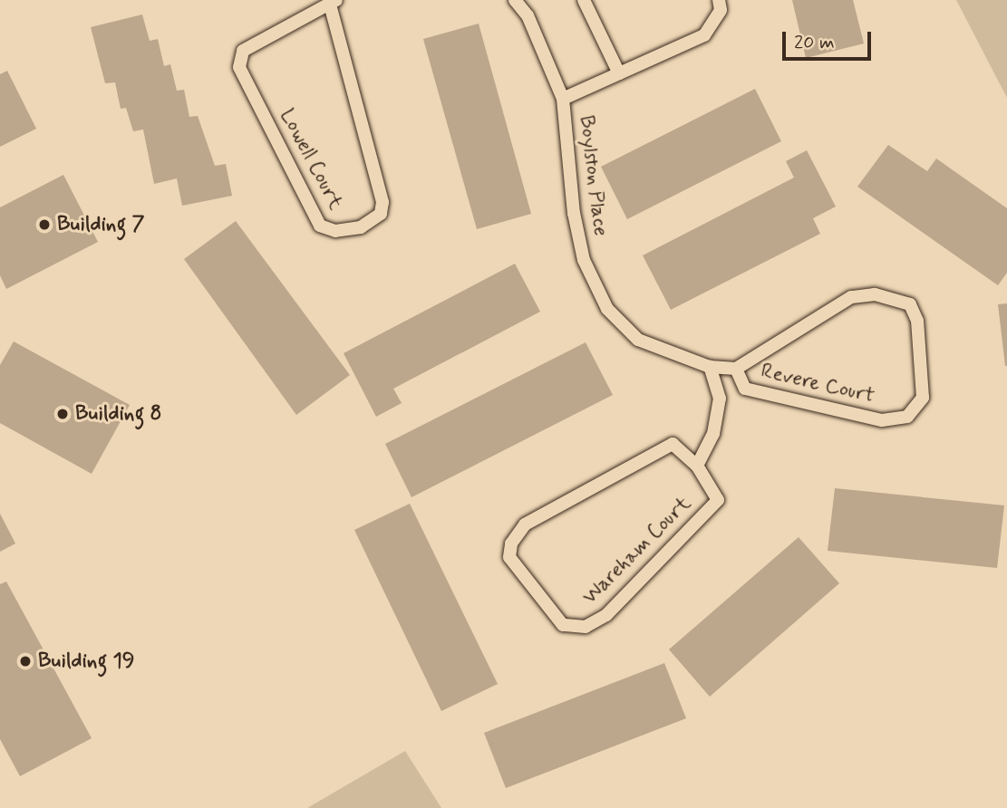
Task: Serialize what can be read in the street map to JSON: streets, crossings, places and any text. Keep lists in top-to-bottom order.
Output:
{
  "streets": {
    "lane": [
      "Lowell Court",
      "Boylston Place",
      "Revere Court",
      "Wareham Court"
    ]
  },
  "crossings": [
    ["Boylston Place", "Revere Court"]
  ],
  "places": ["Building 7", "Building 8", "Building 19"],
  "scale_bar": "20 m"
}
